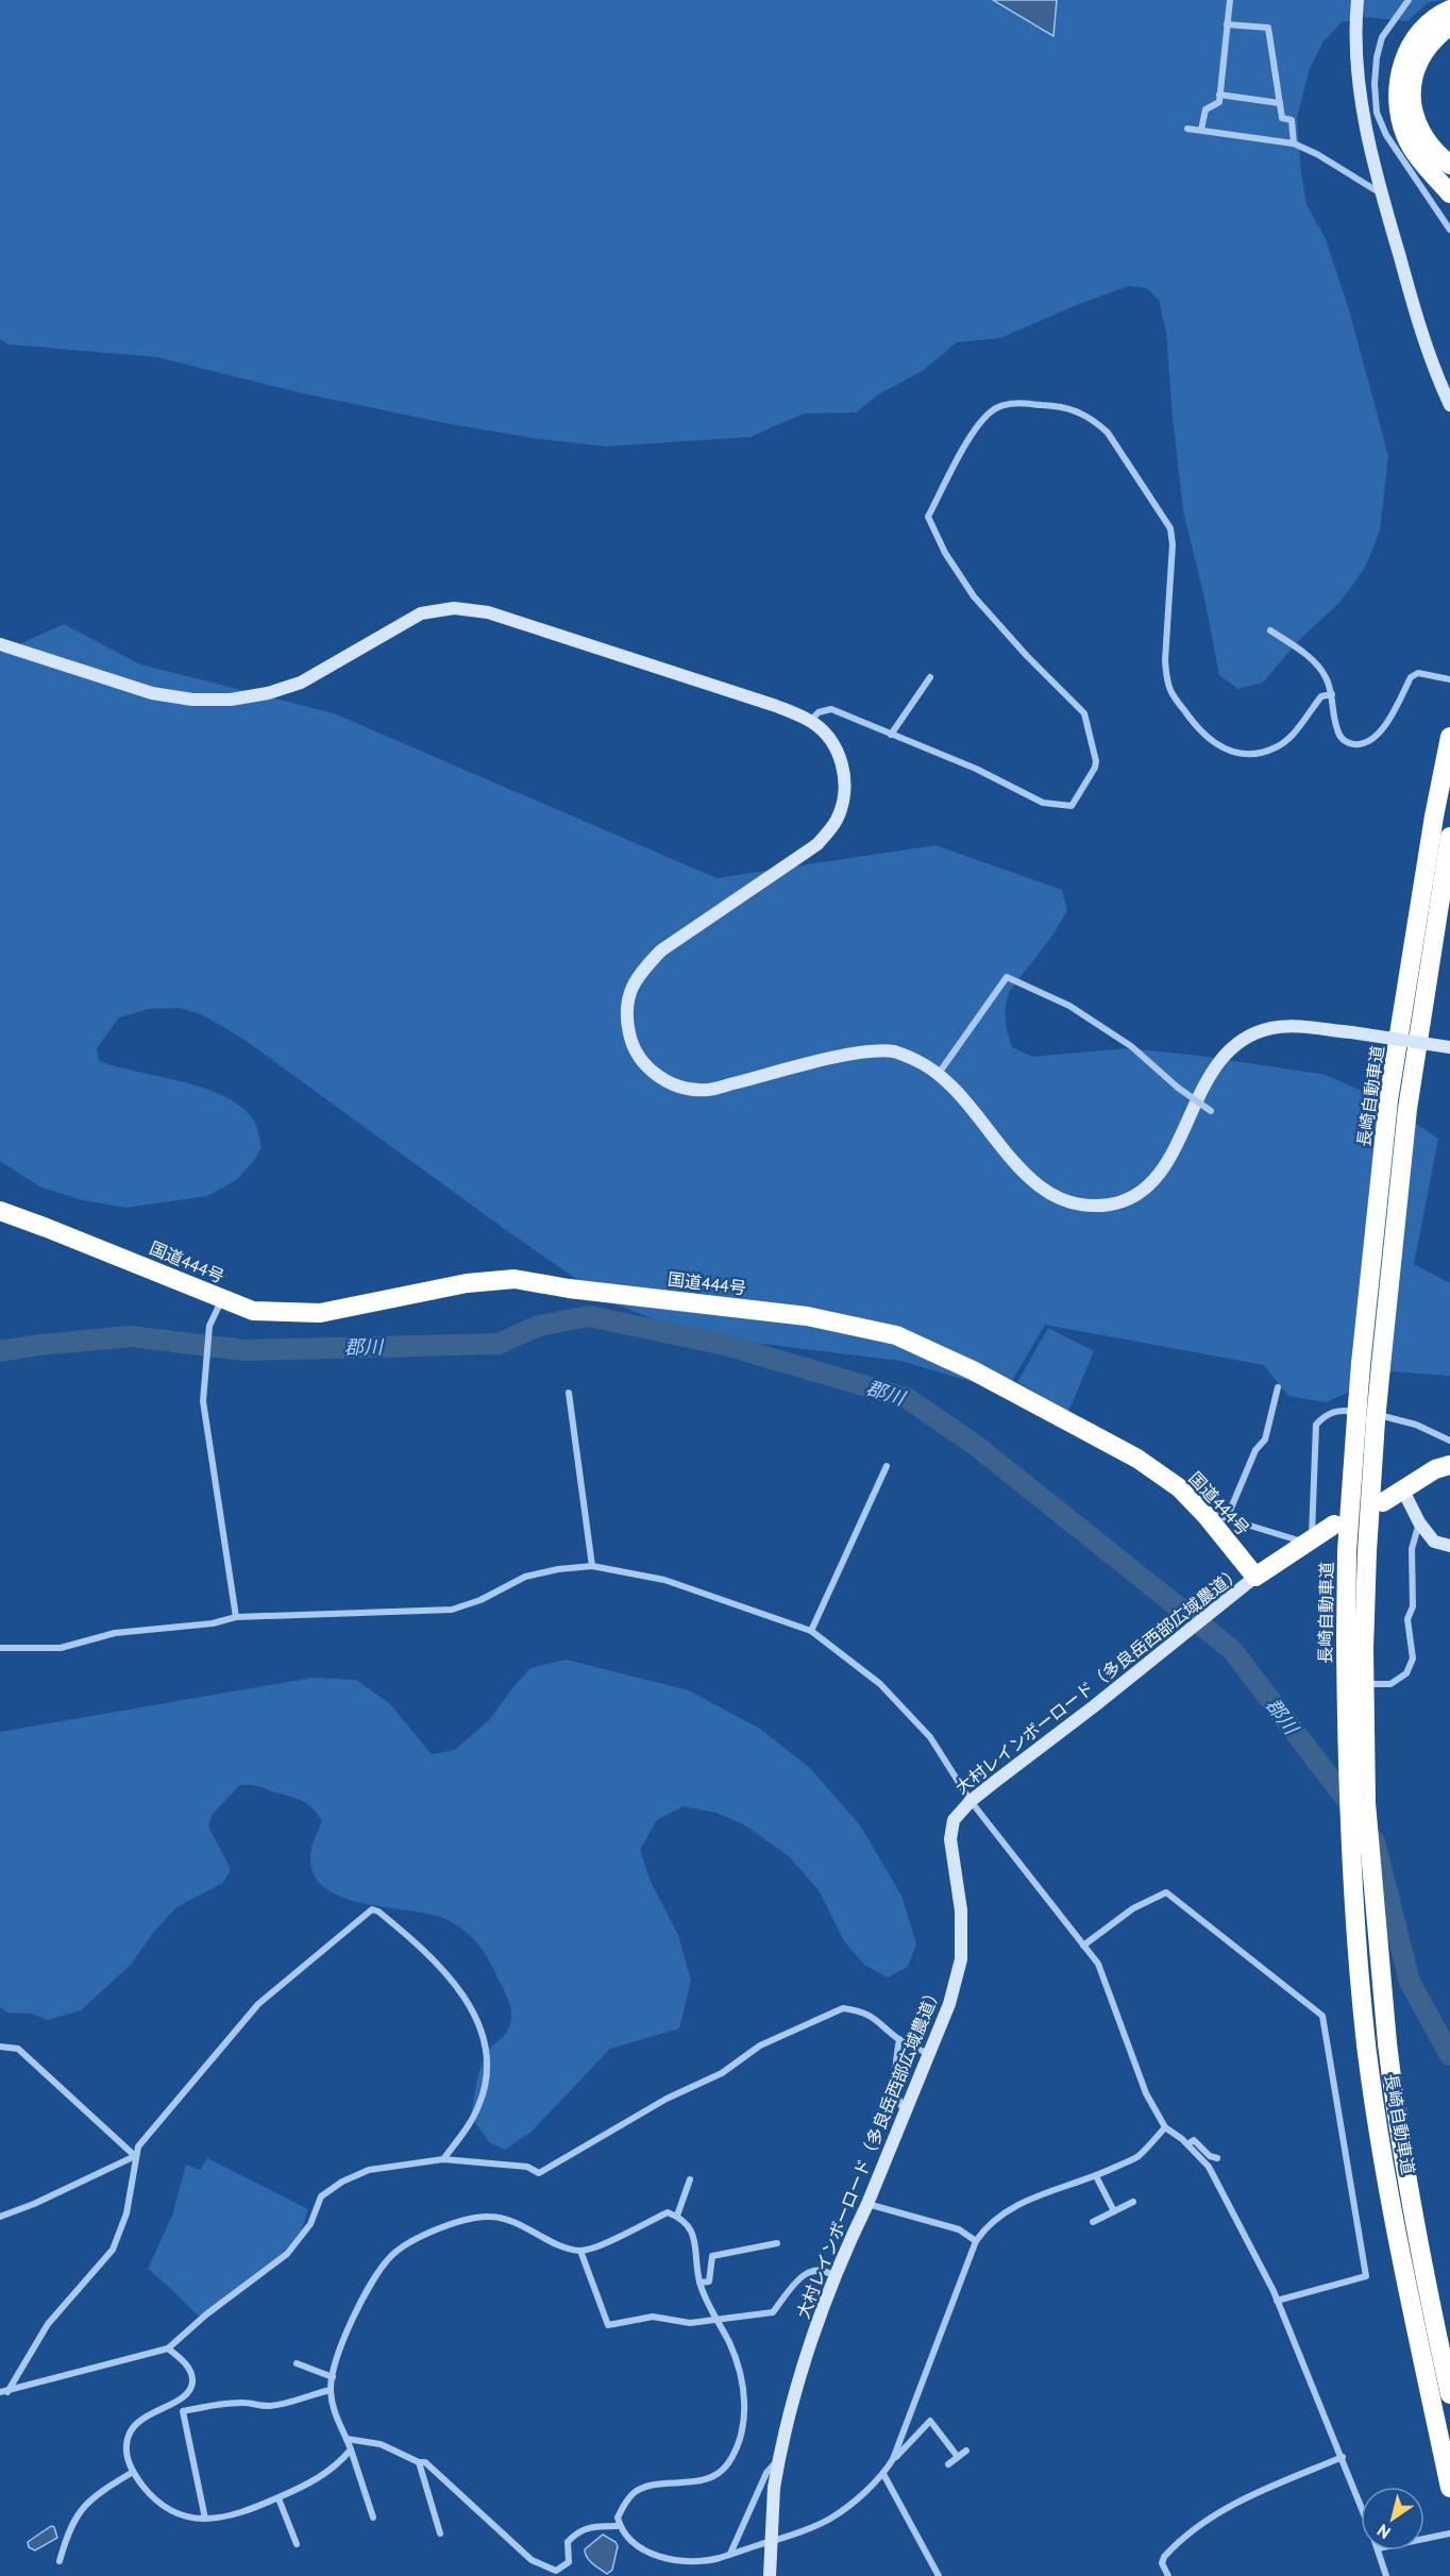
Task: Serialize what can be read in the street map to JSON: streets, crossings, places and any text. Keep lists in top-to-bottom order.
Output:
{
  "streets": {
    "highway": ["長崎自動車道", "国道444号"],
    "street": ["大村レインボーロード（多良岳西部広域農道）"]
  },
  "crossings": [
    ["国道444号", "大村レインボーロード（多良岳西部広域農道）"]
  ],
  "water": ["郡川"],
  "north": "bottom left"
}
